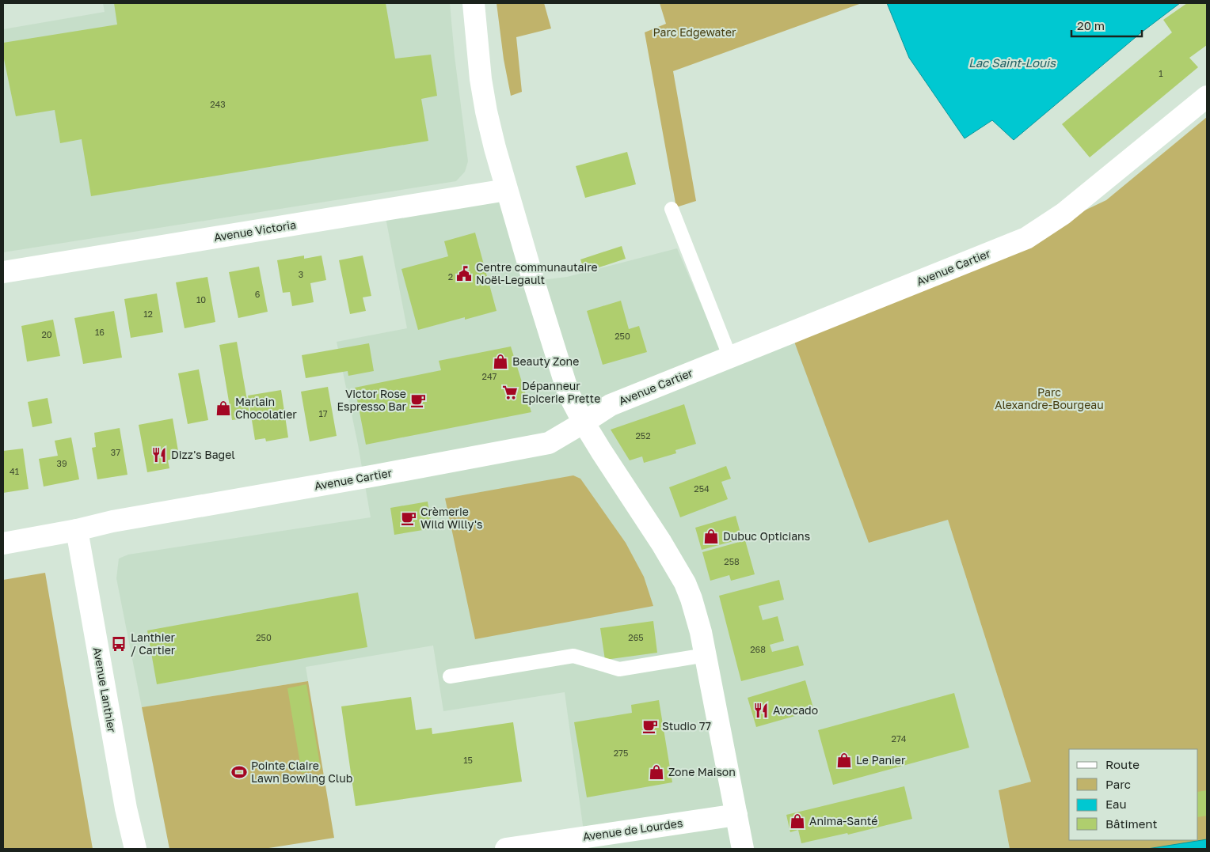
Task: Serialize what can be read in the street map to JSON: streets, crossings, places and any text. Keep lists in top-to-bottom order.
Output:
{
  "streets": {
    "street": [
      "Avenue Victoria",
      "Avenue Cartier",
      "Avenue Lanthier",
      "Avenue de Lourdes"
    ]
  },
  "crossings": [
    ["Avenue Cartier", "Avenue Lanthier"]
  ],
  "water": ["Lac Saint-Louis"],
  "parks": ["Parc Edgewater", "Parc Alexandre-Bourgeau"],
  "places": {
    "public building": ["Centre communautaire Noël-Legault"],
    "shop": [
      "Beauty Zone",
      "Marlain Chocolatier",
      "Dubuc Opticians",
      "Le Panier",
      "Zone Maison",
      "Anima-Santé"
    ],
    "supermarket": ["Dépanneur Epicerie Prette"],
    "cafe": ["Victor Rose Espresso Bar", "Crèmerie Wild Willy's", "Studio 77"],
    "restaurant": ["Dizz's Bagel", "Avocado"],
    "bus stop": ["Lanthier / Cartier"],
    "sports": ["Pointe Claire Lawn Bowling Club"]
  },
  "house_numbers": [
    "1",
    "243",
    "3",
    "2",
    "6",
    "10",
    "12",
    "16",
    "20",
    "250",
    "247",
    "17",
    "252",
    "37",
    "39",
    "41",
    "254",
    "258",
    "250",
    "265",
    "268",
    "274",
    "275",
    "15"
  ],
  "legend": [
    "Route",
    "Parc",
    "Eau",
    "Bâtiment"
  ],
  "scale_bar": "20 m"
}
